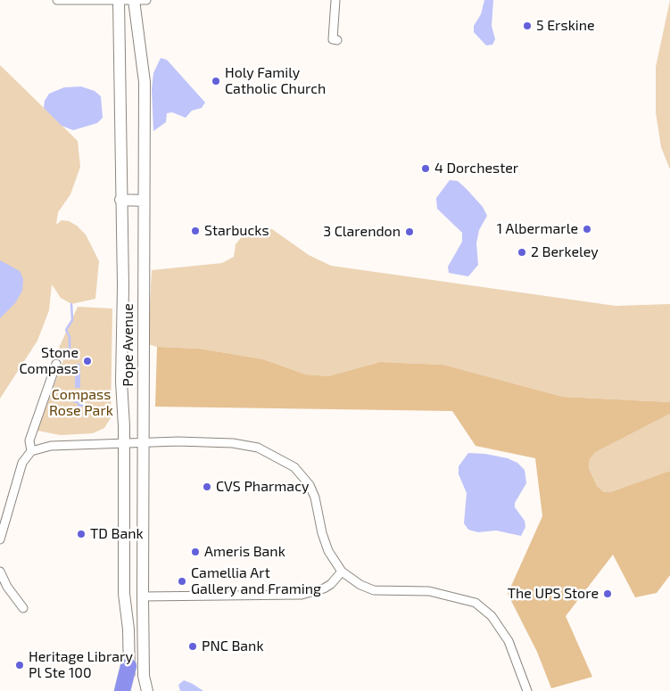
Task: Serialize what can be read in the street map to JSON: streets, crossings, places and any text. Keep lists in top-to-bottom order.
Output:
{
  "streets": {
    "main road": ["Pope Avenue"]
  },
  "parks": ["Compass Rose Park"],
  "places": [
    "5 Erskine",
    "Holy Family Catholic Church",
    "4 Dorchester",
    "1 Albermarle",
    "Starbucks",
    "3 Clarendon",
    "2 Berkeley",
    "Stone Compass",
    "CVS Pharmacy",
    "TD Bank",
    "Ameris Bank",
    "Camellia Art Gallery and Framing",
    "The UPS Store",
    "PNC Bank",
    "Heritage Library Pl Ste 100"
  ]
}
